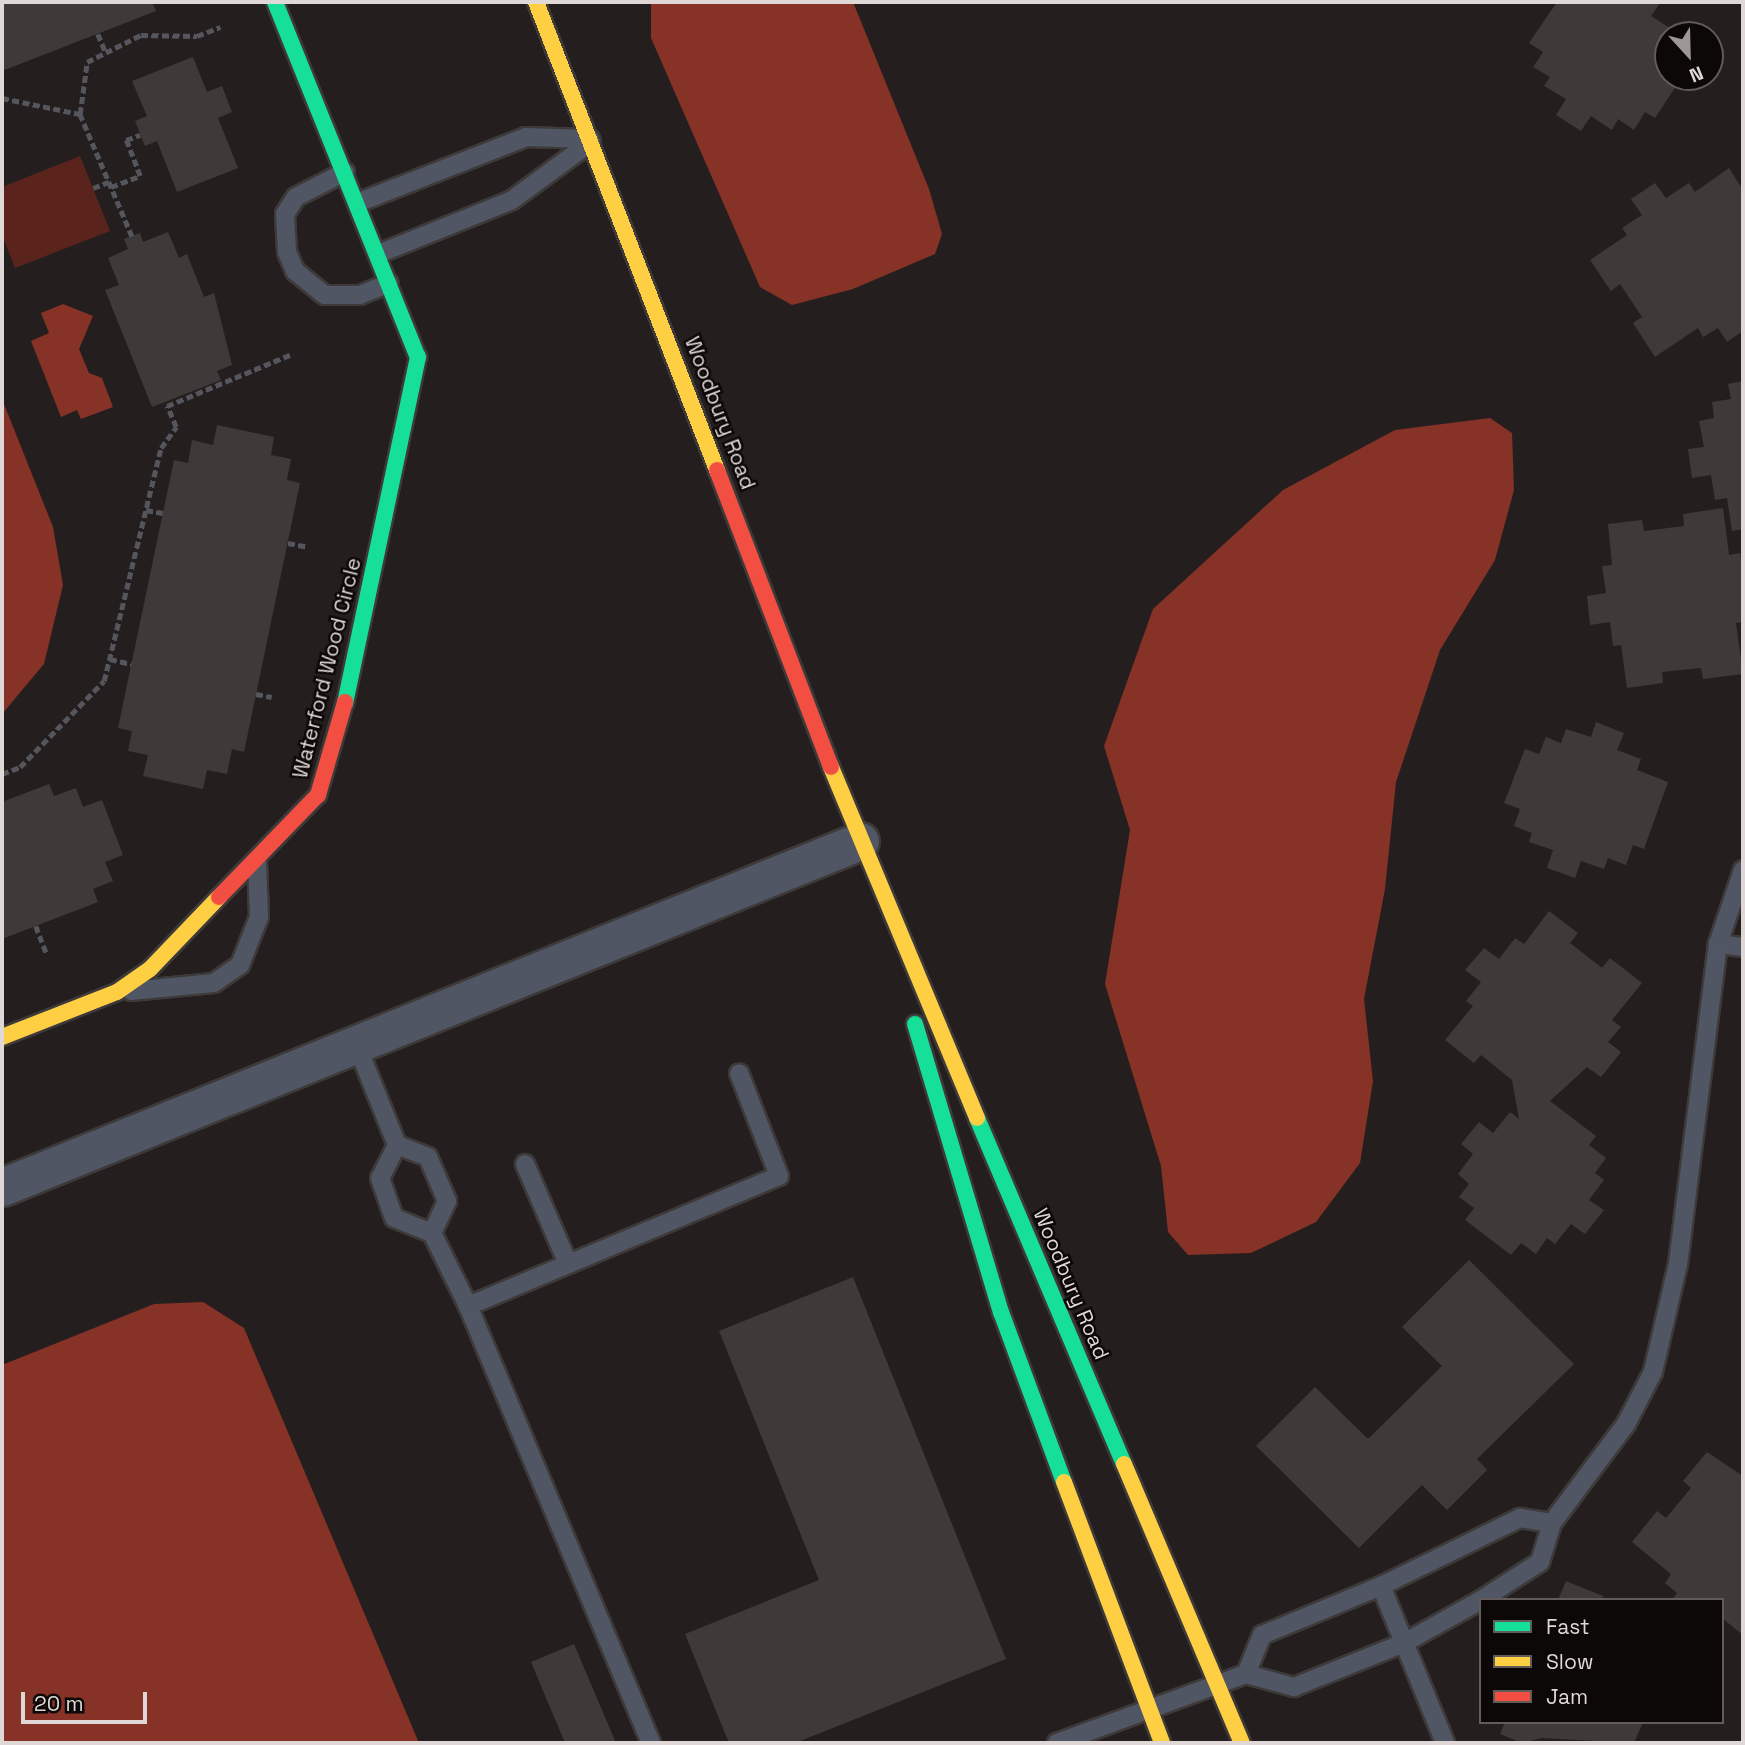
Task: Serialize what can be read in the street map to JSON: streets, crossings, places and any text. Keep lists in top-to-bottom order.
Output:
{
  "streets": {
    "street": ["Woodbury Road", "Waterford Wood Circle"]
  },
  "legend": ["Fast", "Slow", "Jam"],
  "scale_bar": "20 m",
  "north": "bottom"
}
